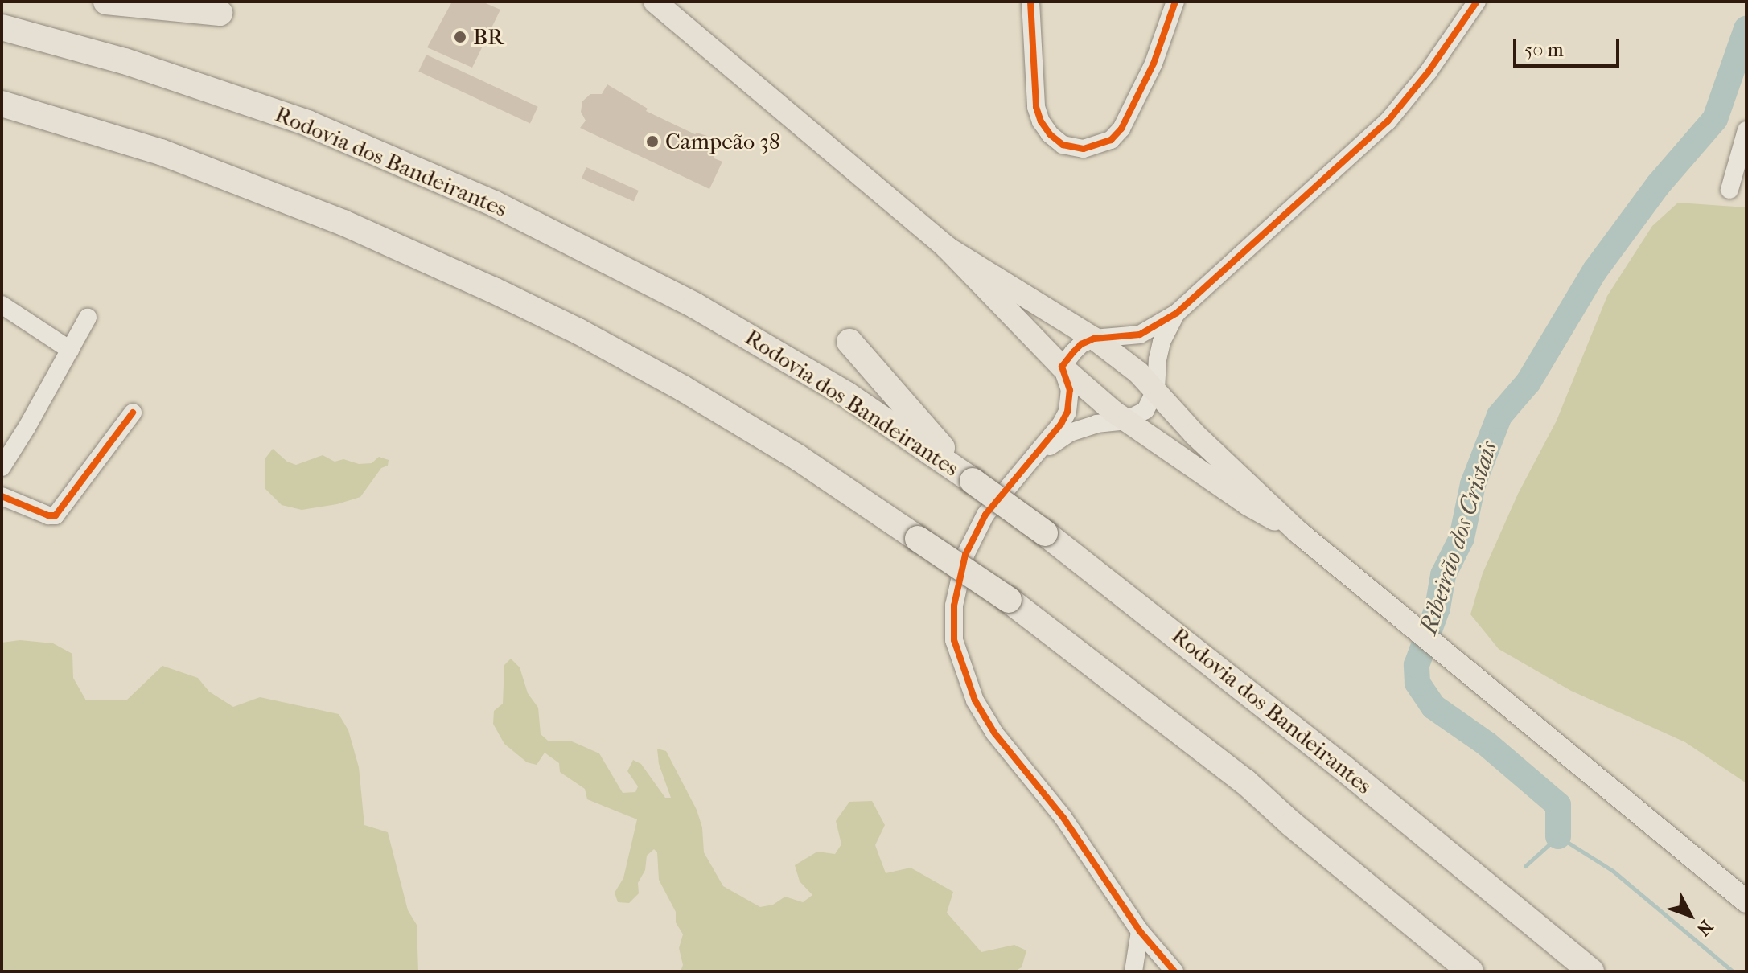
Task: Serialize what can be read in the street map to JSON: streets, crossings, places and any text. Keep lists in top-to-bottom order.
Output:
{
  "streets": {
    "highway": ["Rodovia dos Bandeirantes"]
  },
  "water": ["Ribeirão dos Cristais"],
  "places": ["BR", "Campeão 38"],
  "scale_bar": "50 m",
  "north": "bottom right"
}
